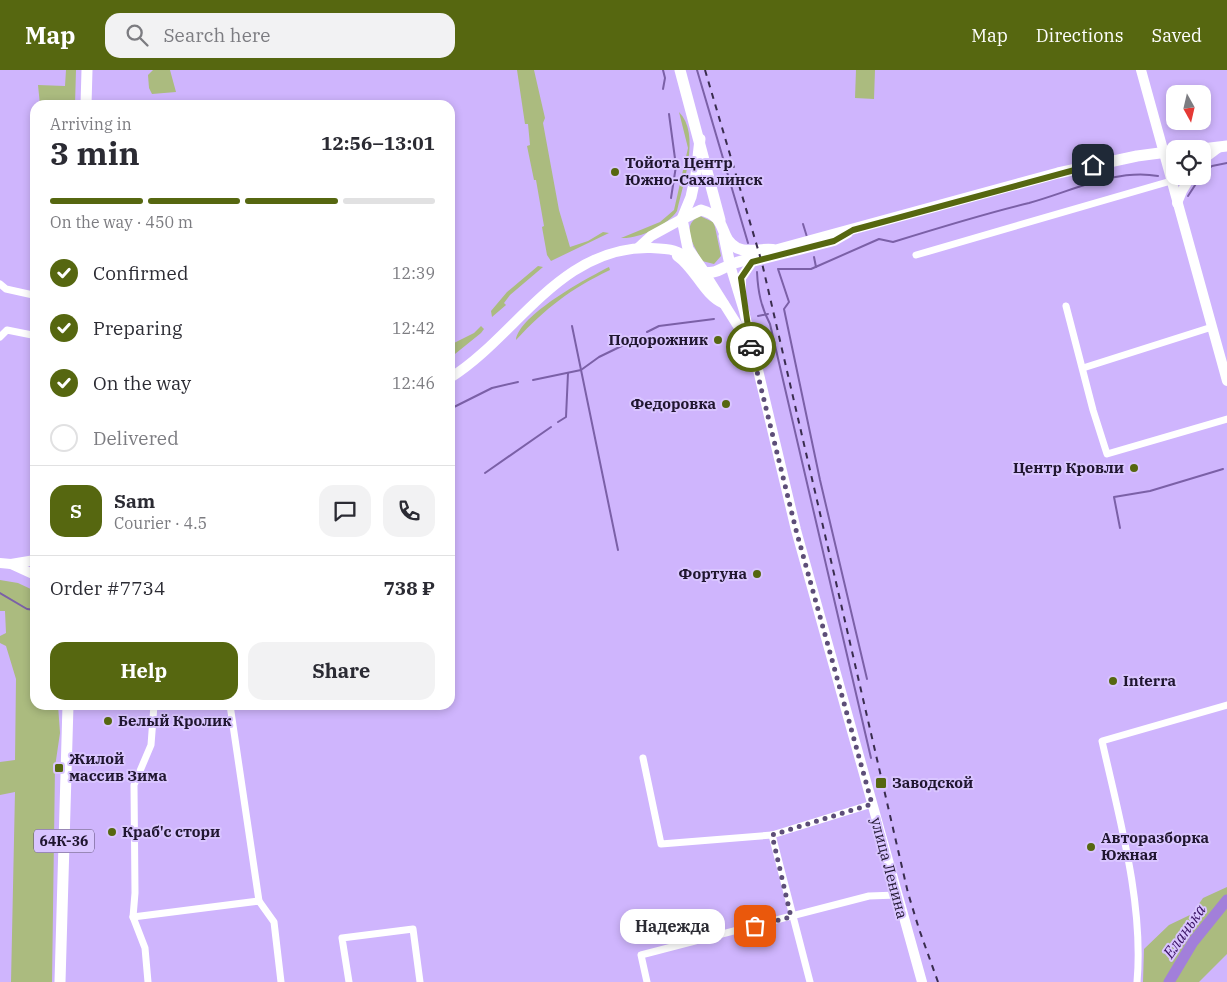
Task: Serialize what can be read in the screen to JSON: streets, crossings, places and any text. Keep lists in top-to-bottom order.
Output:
{
  "streets": {
    "main road": ["64К-36", "улица Ленина"]
  },
  "water": ["Еланька"],
  "places": {
    "other": [
      "Тойота Центр Южно-Сахалинск",
      "Подорожник",
      "Федоровка",
      "Центр Кровли",
      "Фортуна",
      "Interra",
      "Белый Кролик",
      "Краб'с стори",
      "Авторазборка Южная",
      "Надежда"
    ],
    "transit": ["Жилой массив Зима", "Заводской"]
  },
  "north": "bottom",
  "page": {
    "header": "Map",
    "search": "Search here",
    "nav": ["Map", "Directions", "Saved"],
    "heading": ["3 min", "Arriving in", "12:56–13:01"],
    "panel": [
      "Sam",
      "Courier · 4.5",
      "Order #7734",
      "738 ₽"
    ],
    "bar": "On the way · 450 m",
    "list": [
      ["Confirmed", "12:39"],
      ["Preparing", "12:42"],
      ["On the way", "12:46"],
      "Delivered"
    ],
    "round": "S",
    "buttons": ["Help", "Share"],
    "bubble": "Надежда"
  }
}
